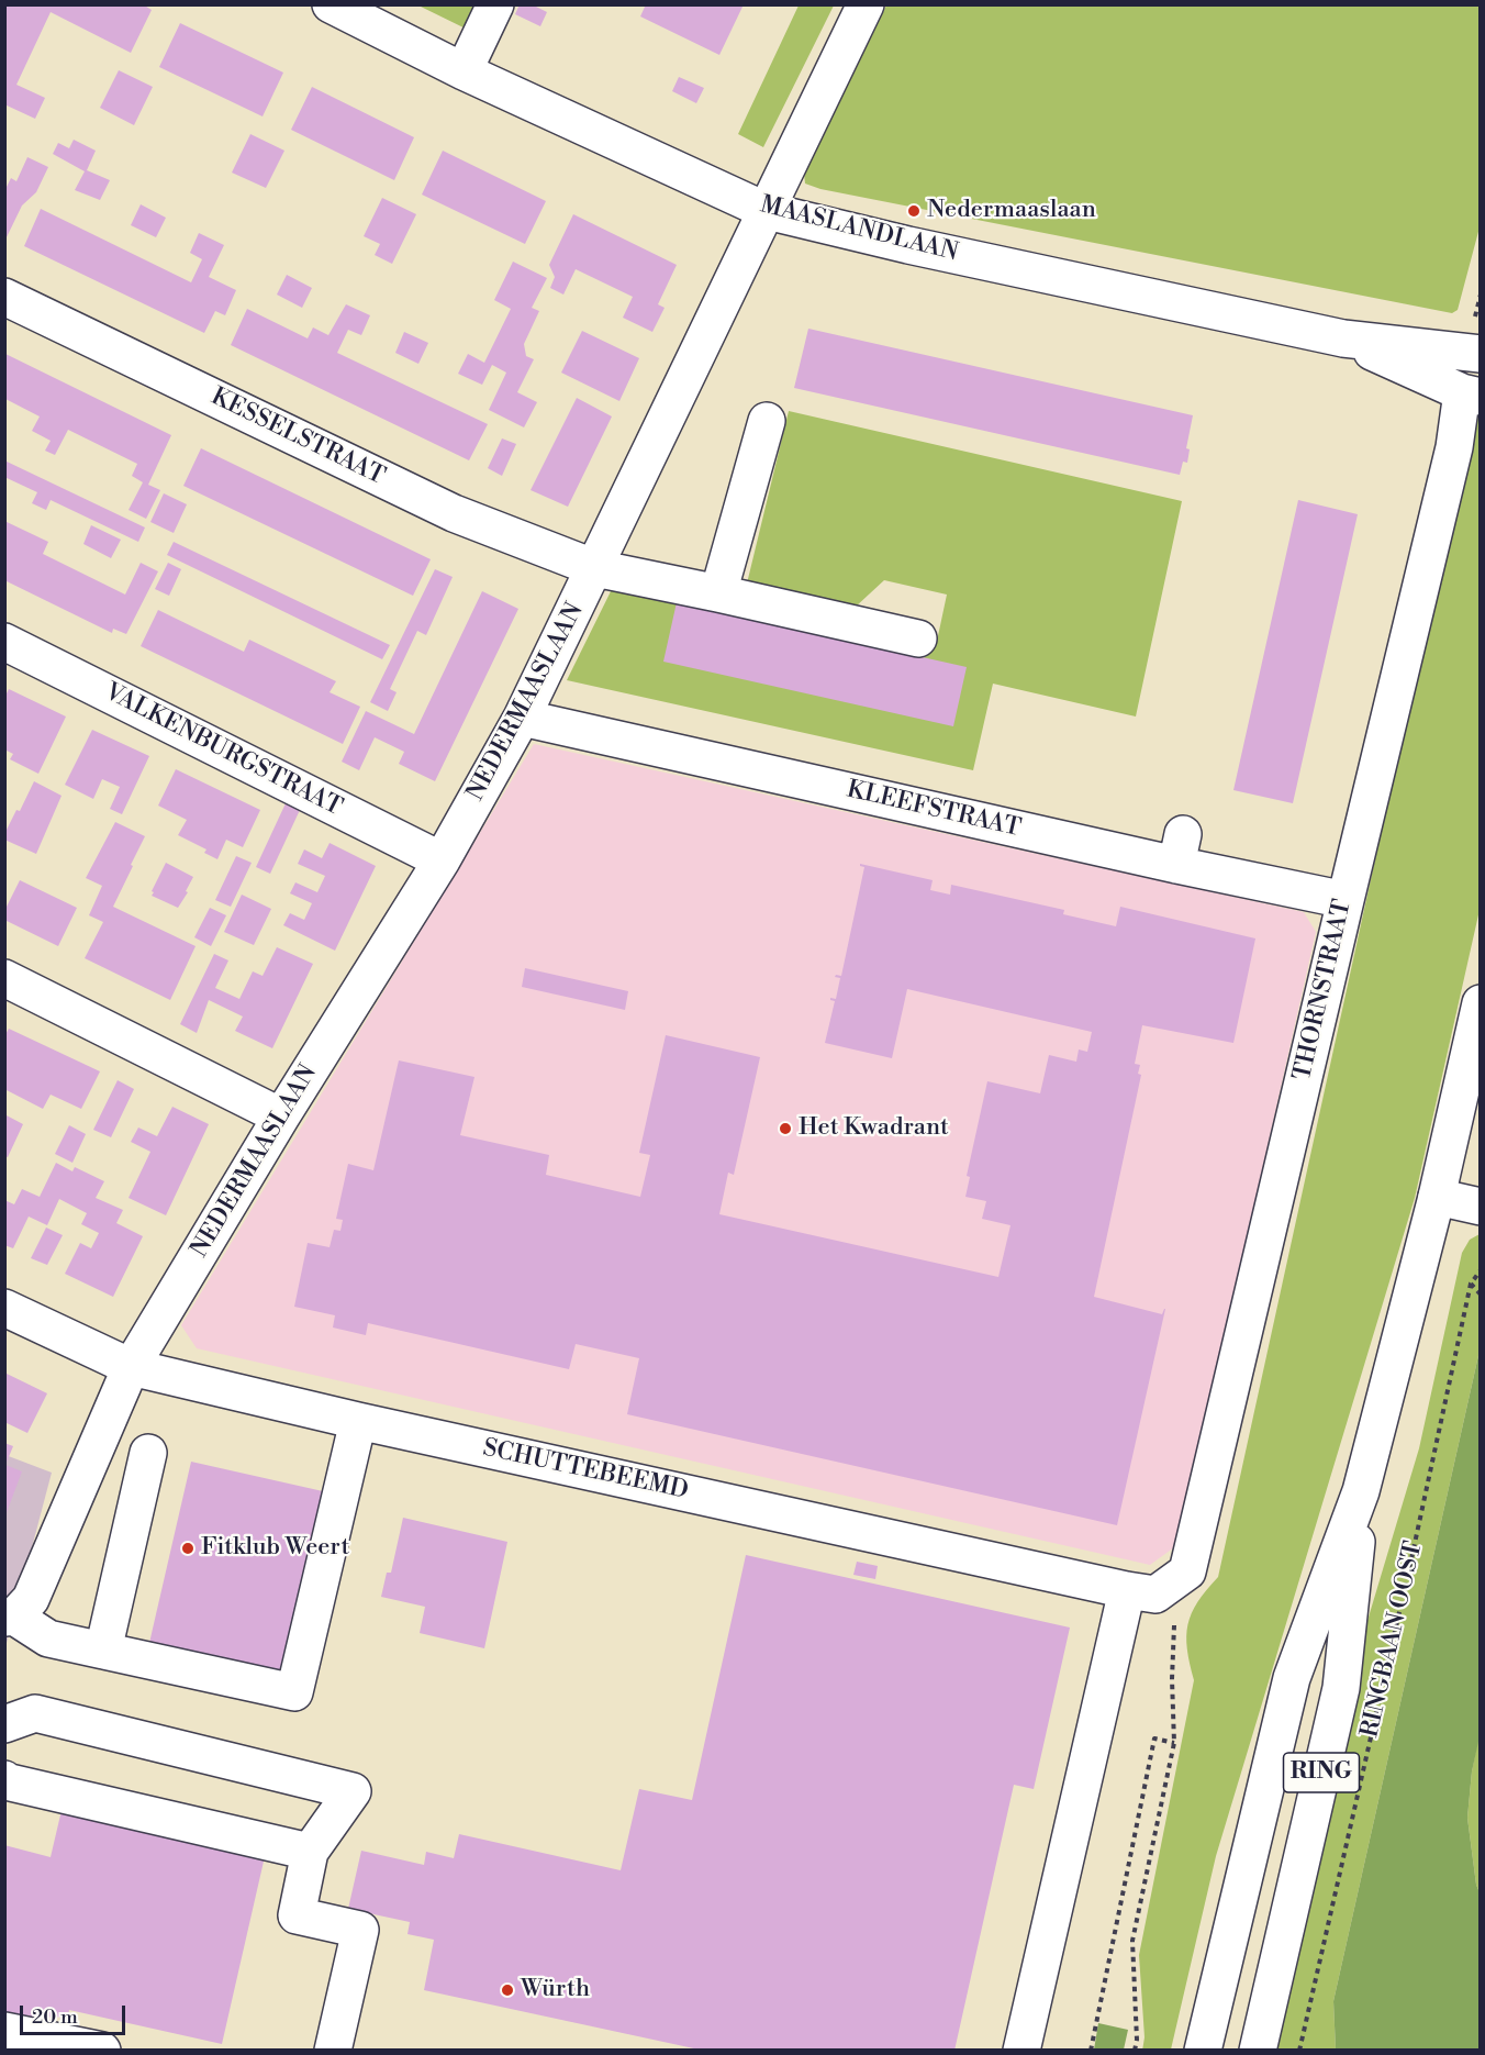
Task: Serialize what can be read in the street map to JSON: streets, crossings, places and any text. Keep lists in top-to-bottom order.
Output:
{
  "streets": {
    "street": [
      "MAASLANDLAAN",
      "KESSELSTRAAT",
      "NEDERMAASLAAN",
      "VALKENBURGSTRAAT",
      "KLEEFSTRAAT",
      "THORNSTRAAT",
      "SCHUTTEBEEMD",
      "RINGBAAN OOST",
      "RING"
    ]
  },
  "crossings": [
    ["MAASLANDLAAN", "NEDERMAASLAAN"],
    ["MAASLANDLAAN", "THORNSTRAAT"],
    ["KESSELSTRAAT", "NEDERMAASLAAN"],
    ["NEDERMAASLAAN", "VALKENBURGSTRAAT"],
    ["NEDERMAASLAAN", "KLEEFSTRAAT"],
    ["NEDERMAASLAAN", "SCHUTTEBEEMD"],
    ["KLEEFSTRAAT", "THORNSTRAAT"],
    ["THORNSTRAAT", "SCHUTTEBEEMD"]
  ],
  "places": [
    "Nedermaaslaan",
    "Het Kwadrant",
    "Fitklub Weert",
    "Würth"
  ],
  "scale_bar": "20 m"
}
